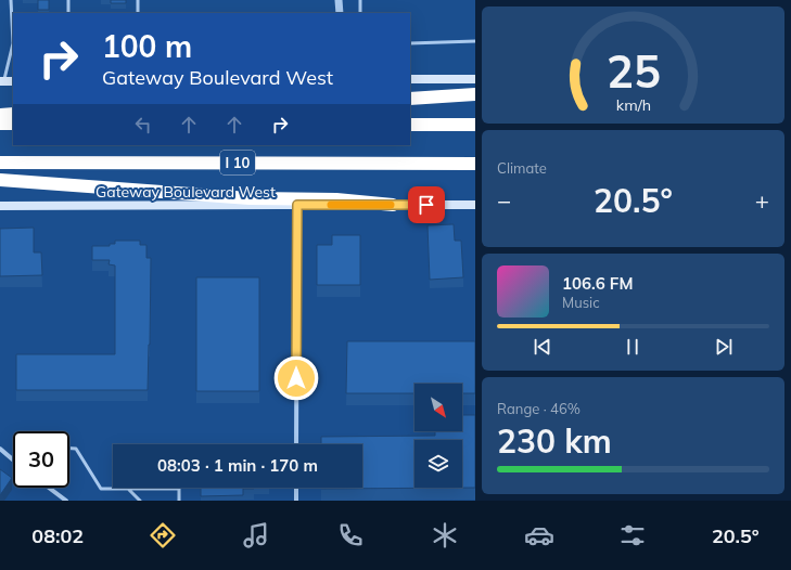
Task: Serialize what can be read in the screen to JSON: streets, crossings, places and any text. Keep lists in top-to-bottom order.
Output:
{
  "streets": {
    "highway": ["I 10"],
    "main road": ["Gateway Boulevard West"]
  },
  "north": "bottom right",
  "page": {
    "turn": ["100 m", "Gateway Boulevard West"],
    "tile": [
      "Climate",
      ["Range · 46%", "230 km"]
    ],
    "heat": ["−", "20.5°", "+"],
    "song": ["106.6 FM", "Music"],
    "limit": "30",
    "trip": "08:03 · 1 min · 170 m",
    "tabs": ["08:02", "20.5°"],
    "gauge": ["25", "km/h"]
  }
}
